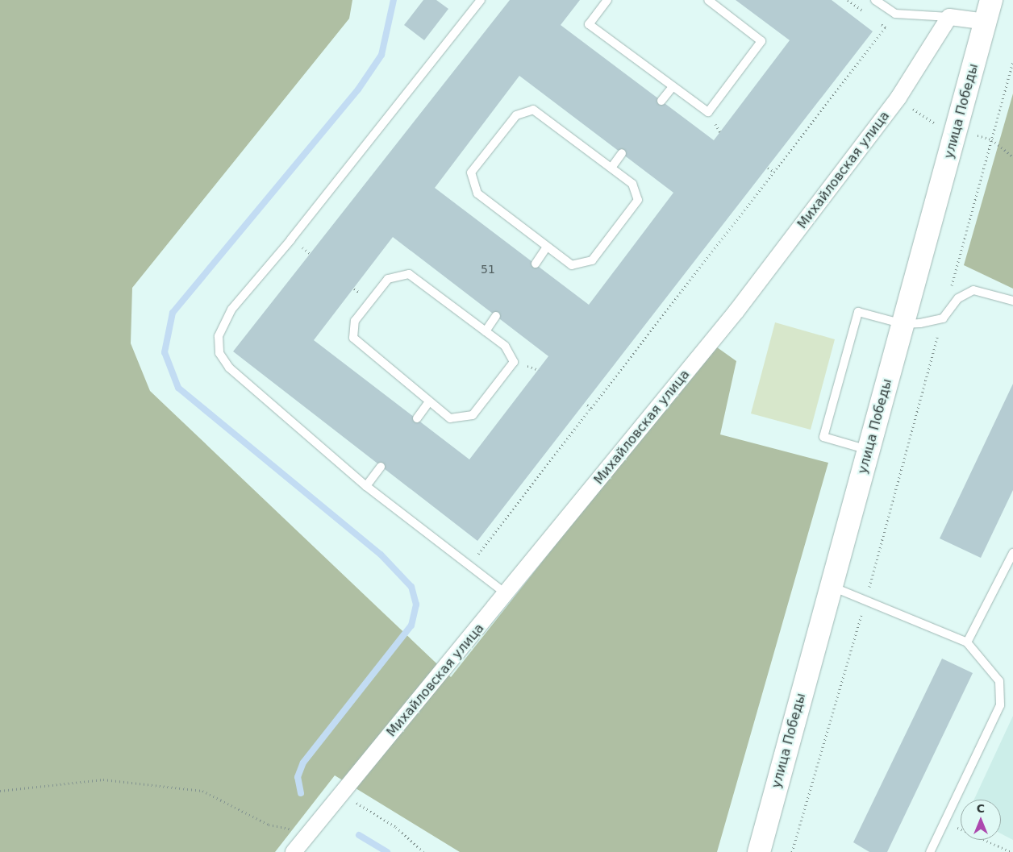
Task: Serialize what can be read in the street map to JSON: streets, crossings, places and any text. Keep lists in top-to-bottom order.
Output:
{
  "streets": {
    "main road": ["улица Победы"],
    "street": ["Михайловская улица"]
  },
  "house_numbers": ["51"],
  "north": "top"
}
